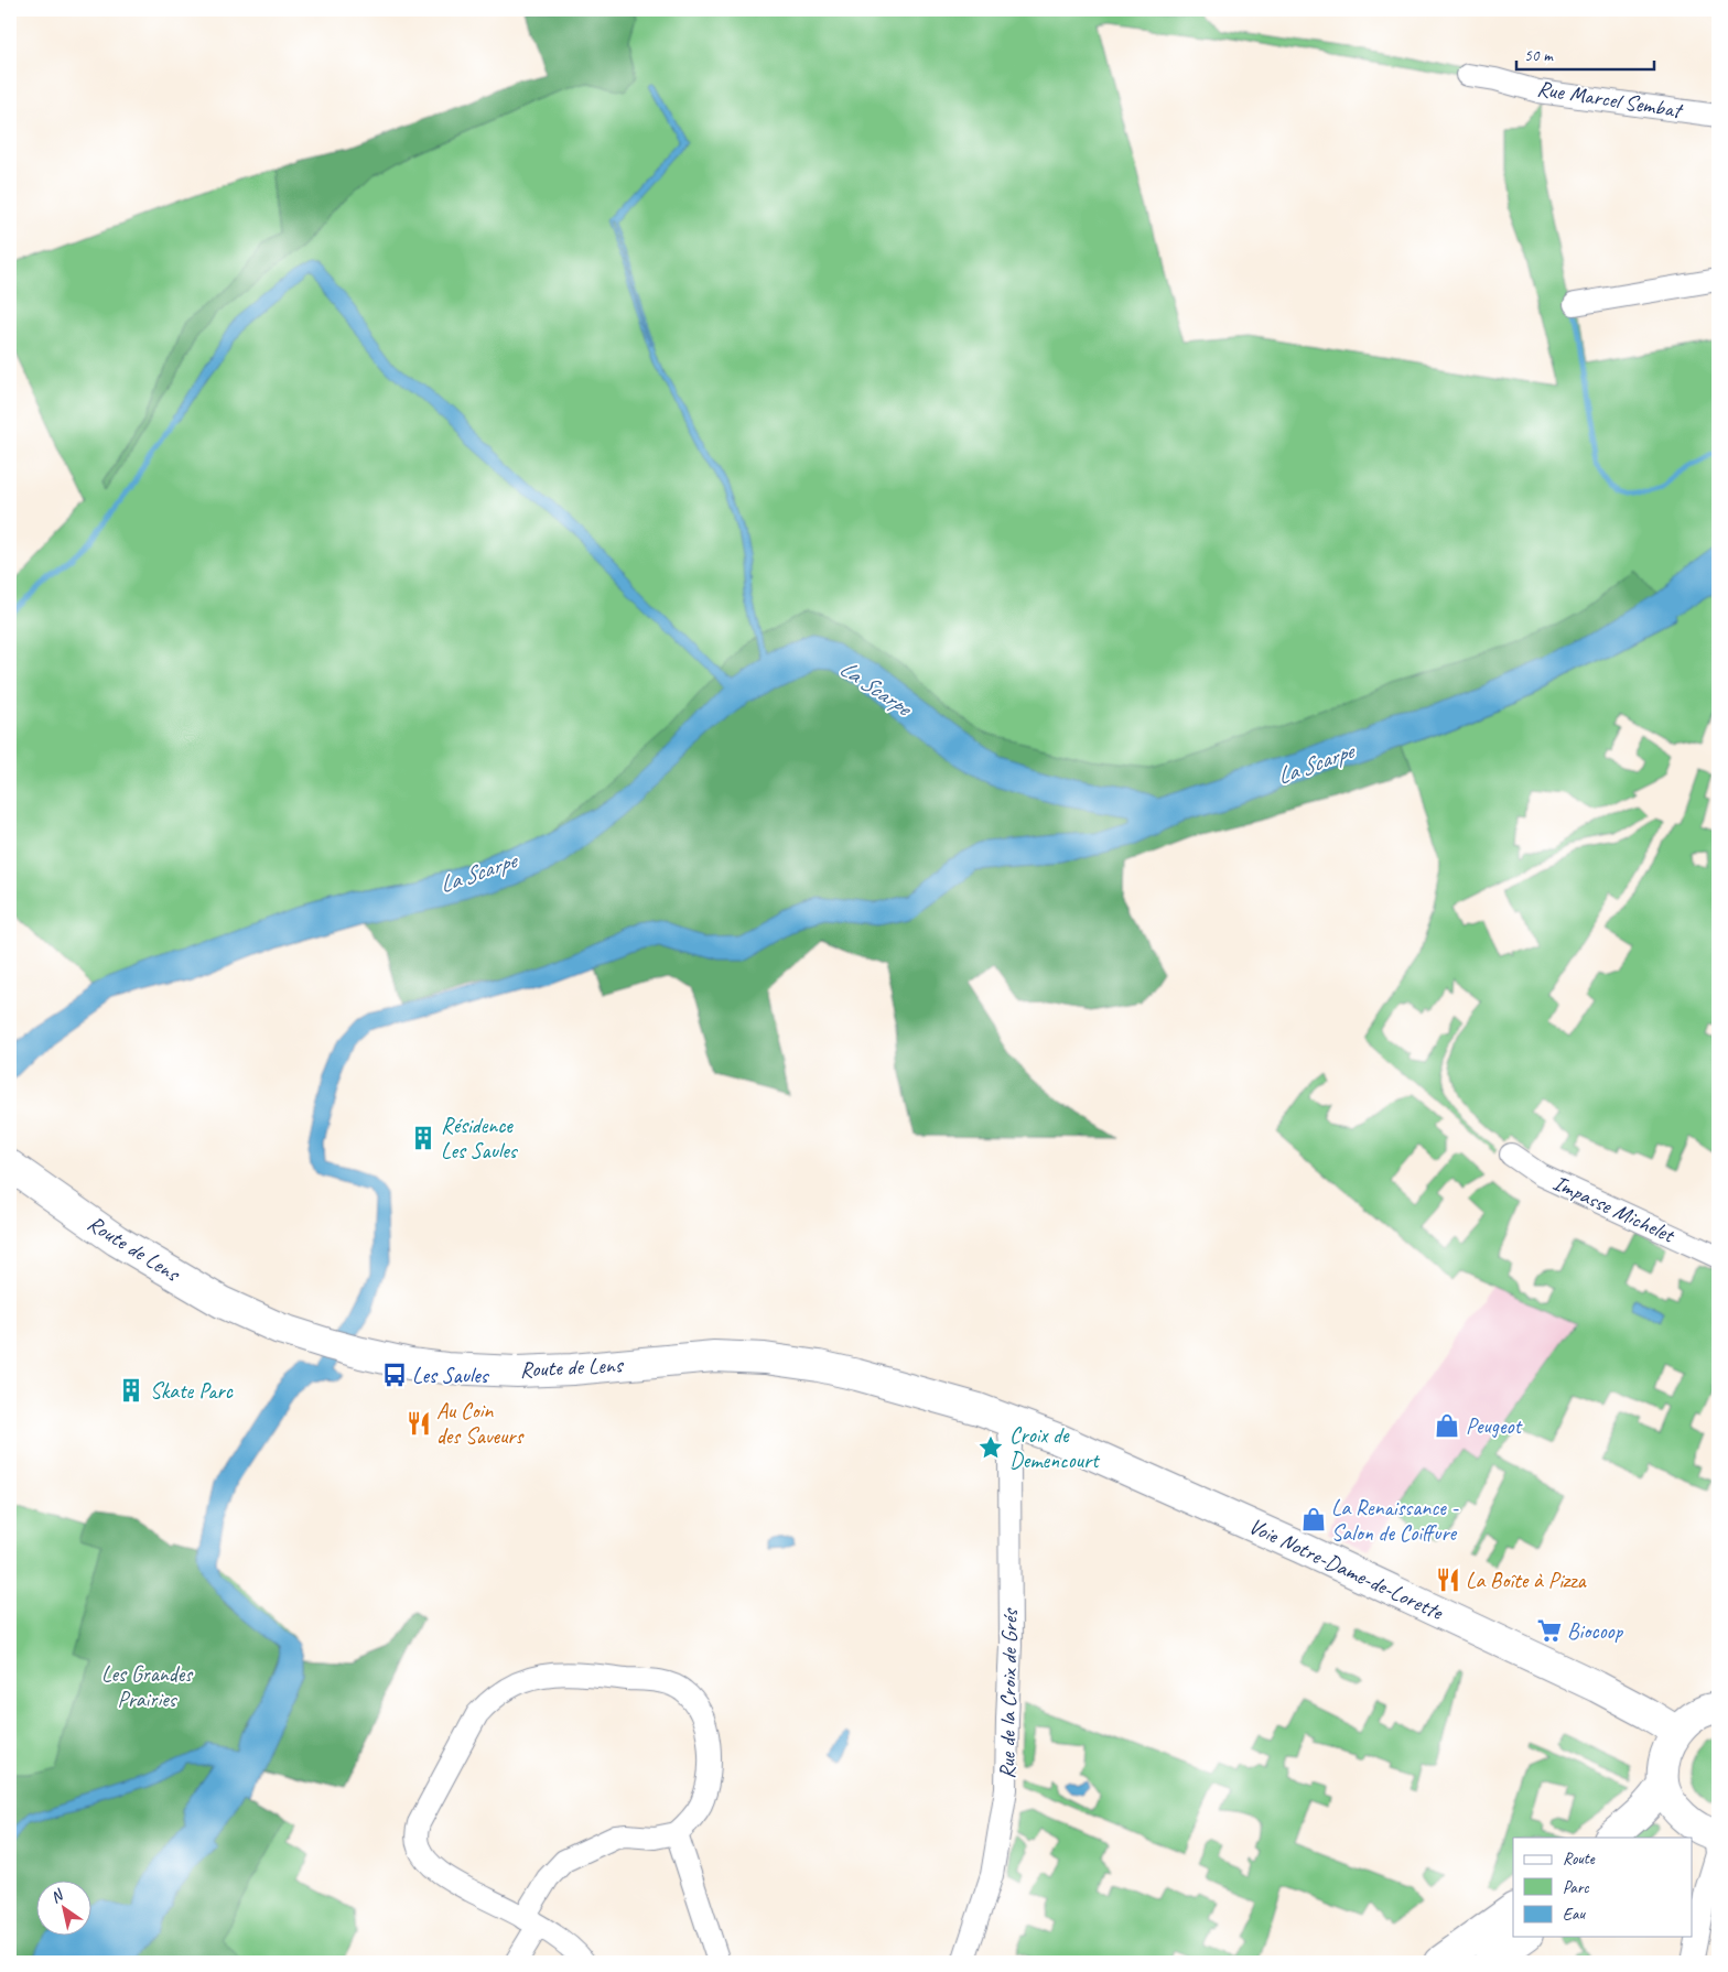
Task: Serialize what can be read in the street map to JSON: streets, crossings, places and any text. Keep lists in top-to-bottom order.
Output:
{
  "streets": {
    "main road": ["Route de Lens", "Voie Notre-Dame-de-Lorette"],
    "street": ["Rue Marcel Sembat", "Impasse Michelet", "Rue de la Croix de Grés"]
  },
  "crossings": [
    ["Route de Lens", "Voie Notre-Dame-de-Lorette"],
    ["Route de Lens", "Rue de la Croix de Grés"],
    ["Voie Notre-Dame-de-Lorette", "Rue de la Croix de Grés"]
  ],
  "water": ["La Scarpe"],
  "parks": ["Les Grandes Prairies"],
  "places": {
    "building": ["Résidence Les Saules", "Skate Parc"],
    "bus stop": ["Les Saules"],
    "restaurant": ["Au Coin des Saveurs", "La Boîte à Pizza"],
    "shop": ["Peugeot", "La Renaissance - Salon de Coiffure"],
    "place": ["Croix de Demencourt"],
    "supermarket": ["Biocoop"]
  },
  "legend": ["Route", "Parc", "Eau"],
  "scale_bar": "50 m",
  "north": "top left"
}
